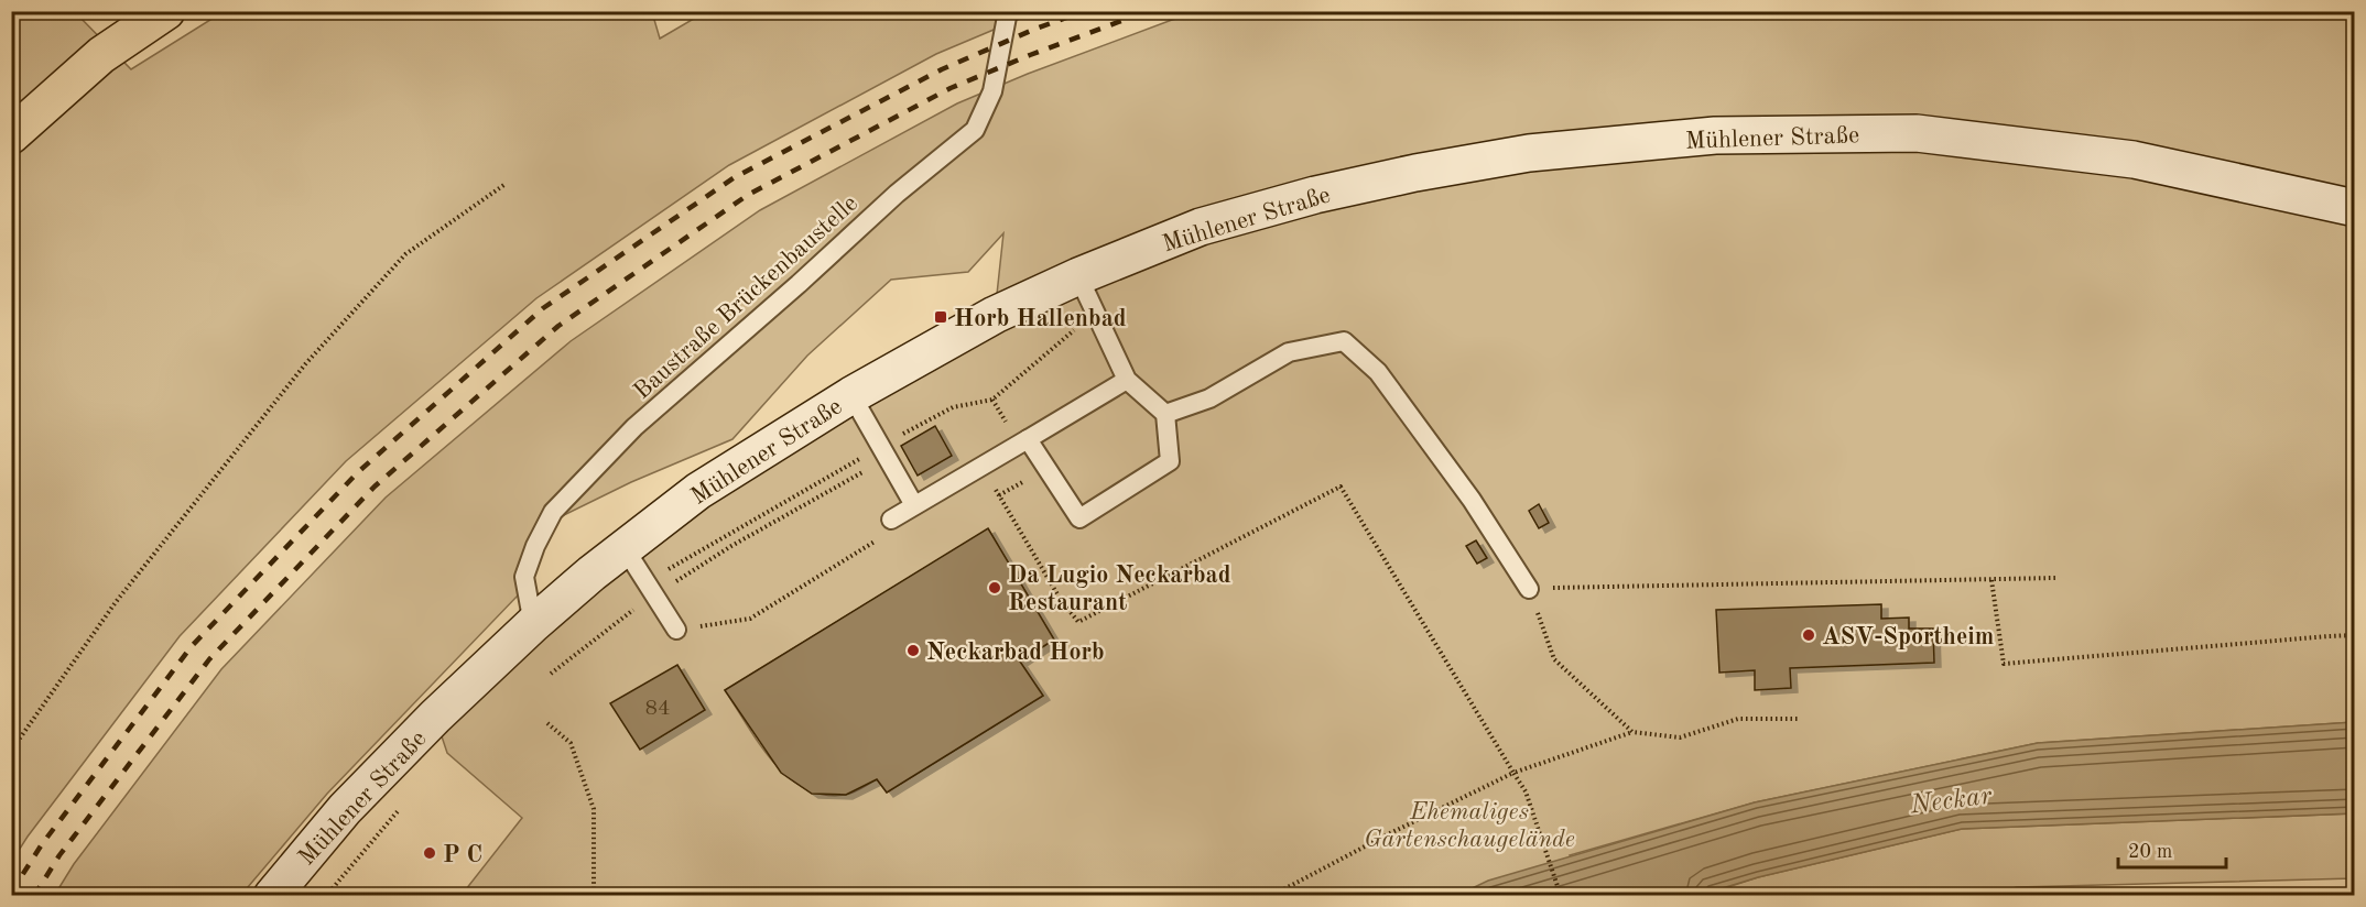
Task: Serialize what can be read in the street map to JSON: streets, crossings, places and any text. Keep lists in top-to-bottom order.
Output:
{
  "streets": {
    "main road": ["Mühlener Straße"],
    "lane": ["Baustraße Brückenbaustelle"]
  },
  "crossings": [
    ["Mühlener Straße", "Baustraße Brückenbaustelle"]
  ],
  "water": ["Neckar"],
  "parks": ["Ehemaliges Gartenschaugelände"],
  "places": {
    "transit": ["Horb Hallenbad"],
    "other": [
      "Da Lugio Neckarbad Restaurant",
      "ASV-Sportheim",
      "Neckarbad Horb",
      "P C"
    ]
  },
  "house_numbers": ["84"],
  "scale_bar": "20 m"
}
